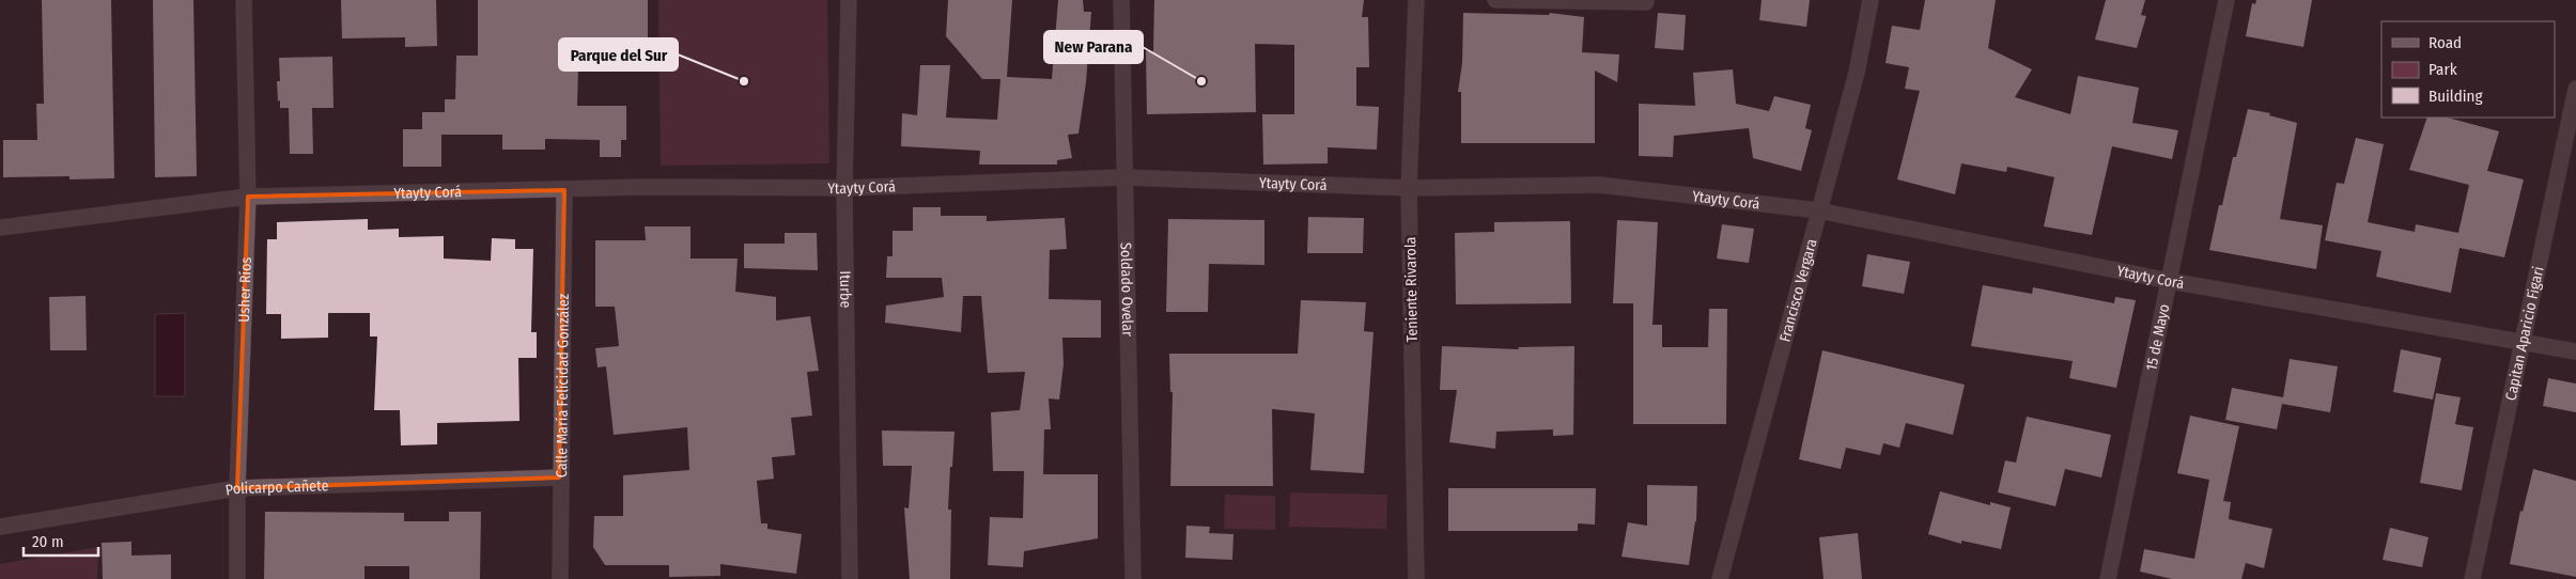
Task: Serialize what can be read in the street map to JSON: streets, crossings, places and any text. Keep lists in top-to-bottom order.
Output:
{
  "streets": {
    "street": [
      "Ytayty Corá",
      "Usher Ríos",
      "Iturbe",
      "Soldado Ovelar",
      "Teniente Rivarola",
      "Francisco Vergara",
      "Capitan Aparicio Figari",
      "15 de Mayo",
      "Calle María Felicidad González",
      "Policarpo Cañete"
    ]
  },
  "crossings": [
    ["Ytayty Corá", "Usher Ríos"],
    ["Ytayty Corá", "Iturbe"],
    ["Ytayty Corá", "Soldado Ovelar"],
    ["Ytayty Corá", "Teniente Rivarola"],
    ["Ytayty Corá", "Francisco Vergara"],
    ["Ytayty Corá", "Capitan Aparicio Figari"],
    ["Ytayty Corá", "15 de Mayo"],
    ["Ytayty Corá", "Calle María Felicidad González"],
    ["Usher Ríos", "Policarpo Cañete"],
    ["Calle María Felicidad González", "Policarpo Cañete"]
  ],
  "places": ["Parque del Sur", "New Parana"],
  "legend": ["Road", "Park", "Building"],
  "scale_bar": "20 m"
}
